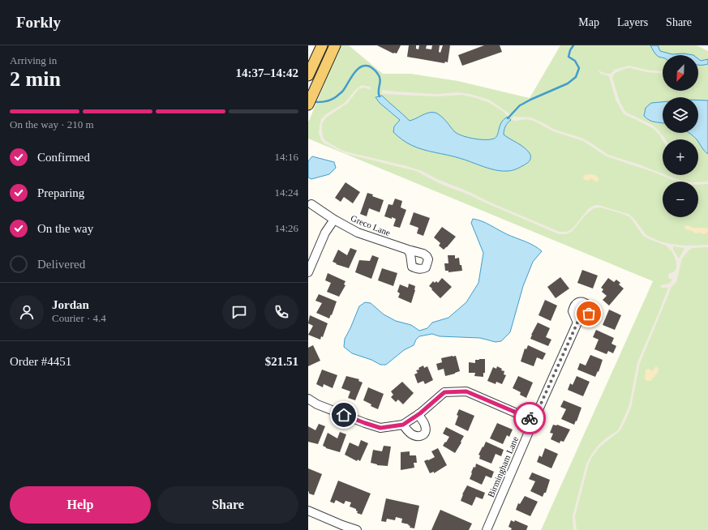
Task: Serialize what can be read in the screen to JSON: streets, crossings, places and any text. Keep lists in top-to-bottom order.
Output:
{
  "streets": {
    "street": ["Greco Lane", "Birmingham Lane"]
  },
  "north": "bottom left",
  "page": {
    "header": "Forkly",
    "nav": ["Map", "Layers", "Share"],
    "heading": ["2 min", "Arriving in", "14:37–14:42"],
    "panel": [
      "Jordan",
      "Courier · 4.4",
      "Order #4451",
      "$21.51"
    ],
    "map_buttons": ["+", "−"],
    "bar": "On the way · 210 m",
    "list": [
      ["Confirmed", "14:16"],
      ["Preparing", "14:24"],
      ["On the way", "14:26"],
      "Delivered"
    ],
    "buttons": ["Help", "Share"]
  }
}
